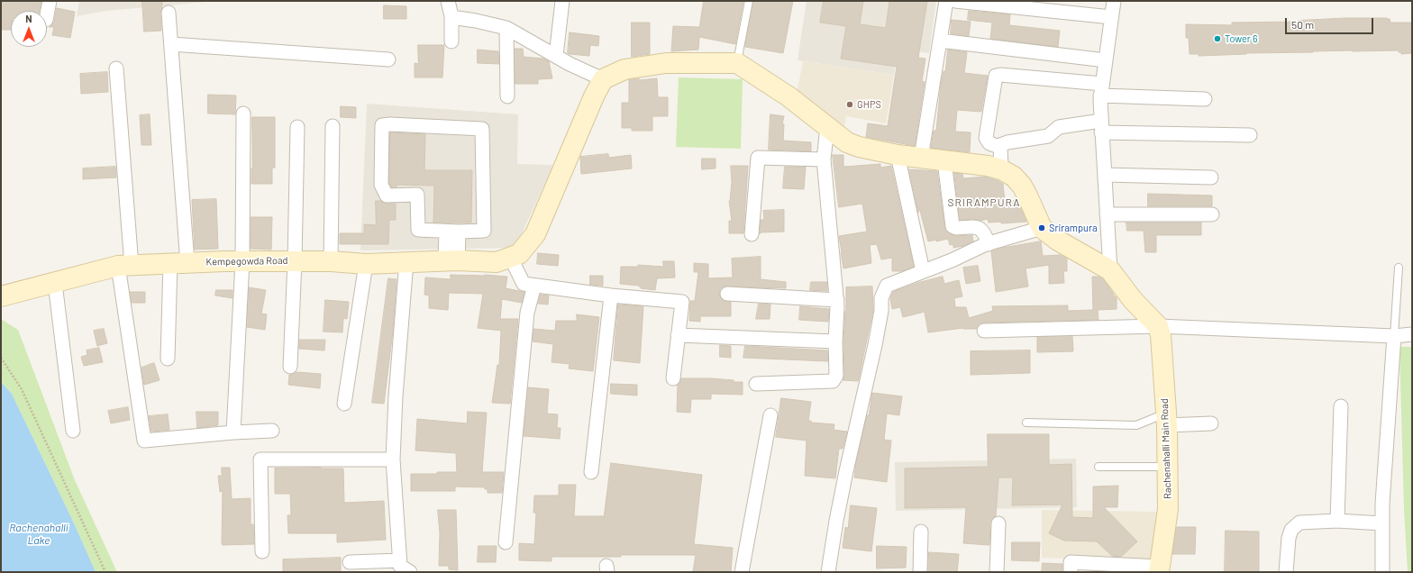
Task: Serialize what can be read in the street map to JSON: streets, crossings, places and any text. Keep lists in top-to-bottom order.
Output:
{
  "streets": {
    "street": ["Kempegowda Road", "Rachenahalli Main Road"]
  },
  "districts": ["SRIRAMPURA"],
  "water": ["Rachenahalli Lake"],
  "places": ["Tower 6", "GHPS", "Srirampura"],
  "scale_bar": "50 m",
  "north": "top"
}
